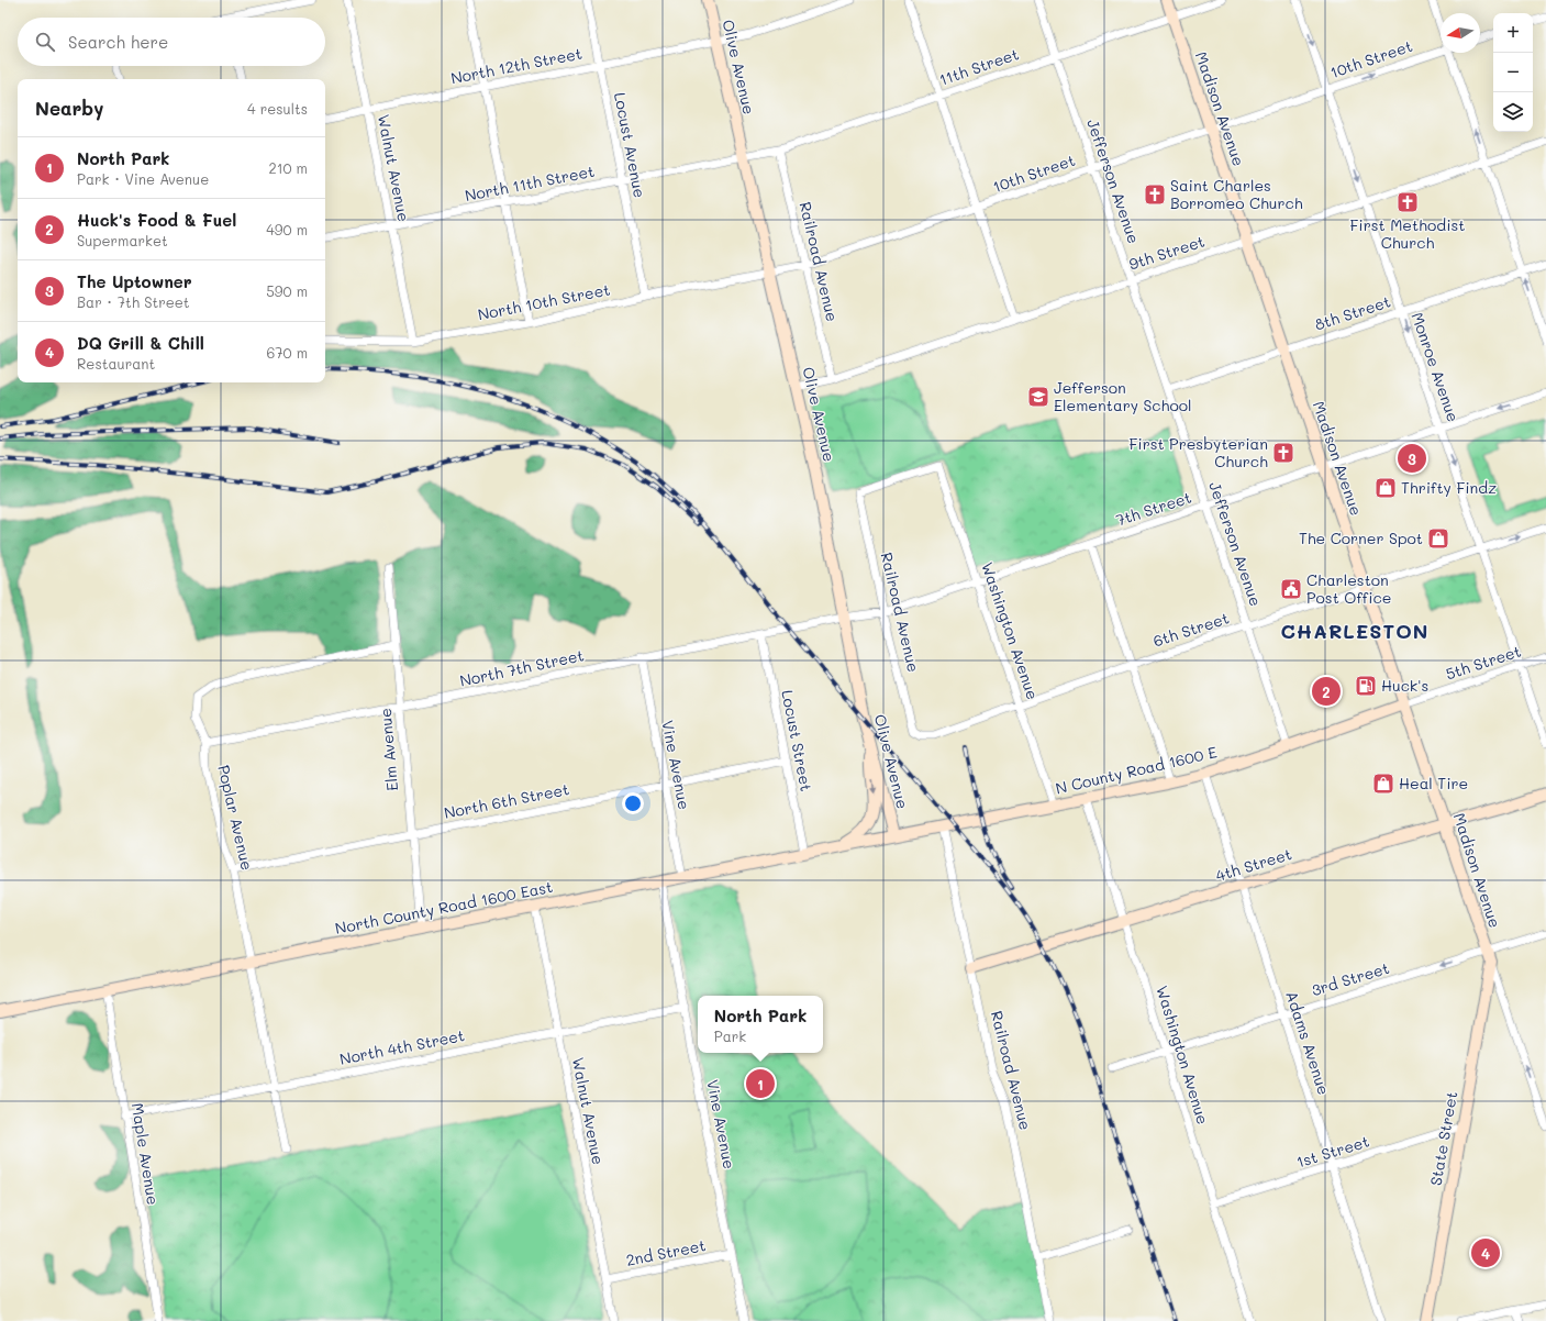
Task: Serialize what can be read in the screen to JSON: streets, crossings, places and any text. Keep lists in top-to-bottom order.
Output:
{
  "streets": {
    "street": [
      "10th Street",
      "North 12th Street",
      "Olive Avenue",
      "11th Street",
      "Madison Avenue",
      "Locust Avenue",
      "Walnut Avenue",
      "Jefferson Avenue",
      "North 11th Street",
      "9th Street",
      "Railroad Avenue",
      "North 10th Street",
      "8th Street",
      "Monroe Avenue",
      "7th Street",
      "6th Street",
      "Washington Avenue",
      "5th Street",
      "North 7th Street",
      "Locust Street",
      "Elm Avenue",
      "Vine Avenue",
      "N County Road 1600 E",
      "North 6th Street",
      "Poplar Avenue",
      "4th Street",
      "North County Road 1600 East",
      "3rd Street",
      "Adams Avenue",
      "North 4th Street",
      "State Street",
      "1st Street",
      "Maple Avenue",
      "2nd Street"
    ]
  },
  "crossings": [
    ["10th Street", "Olive Avenue"],
    ["10th Street", "Madison Avenue"],
    ["10th Street", "Jefferson Avenue"],
    ["10th Street", "Railroad Avenue"],
    ["10th Street", "North 10th Street"],
    ["10th Street", "Monroe Avenue"],
    ["North 12th Street", "Olive Avenue"],
    ["North 12th Street", "Locust Avenue"],
    ["North 12th Street", "Walnut Avenue"],
    ["Olive Avenue", "11th Street"],
    ["Olive Avenue", "North 11th Street"],
    ["Olive Avenue", "9th Street"],
    ["Olive Avenue", "North 10th Street"],
    ["Olive Avenue", "7th Street"],
    ["Olive Avenue", "North 7th Street"],
    ["Olive Avenue", "N County Road 1600 E"],
    ["Olive Avenue", "North County Road 1600 East"],
    ["11th Street", "Madison Avenue"],
    ["11th Street", "Jefferson Avenue"],
    ["11th Street", "North 11th Street"],
    ["11th Street", "Railroad Avenue"],
    ["Madison Avenue", "9th Street"],
    ["Madison Avenue", "8th Street"],
    ["Madison Avenue", "7th Street"],
    ["Madison Avenue", "6th Street"],
    ["Madison Avenue", "5th Street"],
    ["Madison Avenue", "N County Road 1600 E"],
    ["Madison Avenue", "4th Street"],
    ["Madison Avenue", "3rd Street"],
    ["Madison Avenue", "State Street"],
    ["Locust Avenue", "North 11th Street"],
    ["Locust Avenue", "North 10th Street"],
    ["Walnut Avenue", "North 11th Street"],
    ["Walnut Avenue", "North 10th Street"],
    ["Walnut Avenue", "North County Road 1600 East"],
    ["Walnut Avenue", "North 4th Street"],
    ["Walnut Avenue", "2nd Street"],
    ["Jefferson Avenue", "9th Street"],
    ["Jefferson Avenue", "8th Street"],
    ["Jefferson Avenue", "7th Street"],
    ["Jefferson Avenue", "6th Street"],
    ["Jefferson Avenue", "N County Road 1600 E"],
    ["9th Street", "Railroad Avenue"],
    ["9th Street", "Monroe Avenue"],
    ["Railroad Avenue", "7th Street"],
    ["Railroad Avenue", "6th Street"],
    ["Railroad Avenue", "Washington Avenue"],
    ["Railroad Avenue", "N County Road 1600 E"],
    ["Railroad Avenue", "4th Street"],
    ["8th Street", "Monroe Avenue"],
    ["Monroe Avenue", "7th Street"],
    ["Monroe Avenue", "6th Street"],
    ["Monroe Avenue", "5th Street"],
    ["7th Street", "Washington Avenue"],
    ["7th Street", "North 7th Street"],
    ["6th Street", "Washington Avenue"],
    ["Washington Avenue", "N County Road 1600 E"],
    ["Washington Avenue", "4th Street"],
    ["Washington Avenue", "3rd Street"],
    ["Washington Avenue", "1st Street"],
    ["5th Street", "N County Road 1600 E"],
    ["North 7th Street", "Locust Street"],
    ["North 7th Street", "Elm Avenue"],
    ["North 7th Street", "Vine Avenue"],
    ["North 7th Street", "Poplar Avenue"],
    ["Locust Street", "North 6th Street"],
    ["Locust Street", "North County Road 1600 East"],
    ["Elm Avenue", "North 6th Street"],
    ["Elm Avenue", "Poplar Avenue"],
    ["Elm Avenue", "North County Road 1600 East"],
    ["Vine Avenue", "North 6th Street"],
    ["Vine Avenue", "North County Road 1600 East"],
    ["Vine Avenue", "North 4th Street"],
    ["Vine Avenue", "2nd Street"],
    ["N County Road 1600 E", "North County Road 1600 East"],
    ["N County Road 1600 E", "Adams Avenue"],
    ["North 6th Street", "Poplar Avenue"],
    ["Poplar Avenue", "North County Road 1600 East"],
    ["Poplar Avenue", "North 4th Street"],
    ["4th Street", "Adams Avenue"],
    ["North County Road 1600 East", "Maple Avenue"],
    ["3rd Street", "Adams Avenue"],
    ["3rd Street", "State Street"],
    ["Adams Avenue", "1st Street"],
    ["North 4th Street", "Maple Avenue"],
    ["State Street", "1st Street"]
  ],
  "one_way": ["Monroe Avenue", "3rd Street"],
  "districts": ["CHARLESTON"],
  "places": {
    "church": ["Saint Charles Borromeo Church", "First Methodist Church", "First Presbyterian Church"],
    "school or university": ["Jefferson Elementary School"],
    "shop": ["Thrifty Findz", "The Corner Spot", "Heal Tire"],
    "public building": ["Charleston Post Office"],
    "fuel station": ["Huck's"]
  },
  "north": "left",
  "page": {
    "map_buttons": ["+", "−"],
    "search": "Search here",
    "heading": ["Nearby", "4 results"],
    "list": [
      {
        "mark": "1",
        "name": "North Park",
        "note": "Park · Vine Avenue",
        "value": "210 m"
      },
      {
        "mark": "2",
        "name": "Huck's Food & Fuel",
        "note": "Supermarket",
        "value": "490 m"
      },
      {
        "mark": "3",
        "name": "The Uptowner",
        "note": "Bar · 7th Street",
        "value": "590 m"
      },
      {
        "mark": "4",
        "name": "DQ Grill & Chill",
        "note": "Restaurant",
        "value": "670 m"
      }
    ],
    "pins": [
      "3",
      "2",
      "1",
      "4"
    ],
    "popup": ["North Park", "Park"]
  }
}
